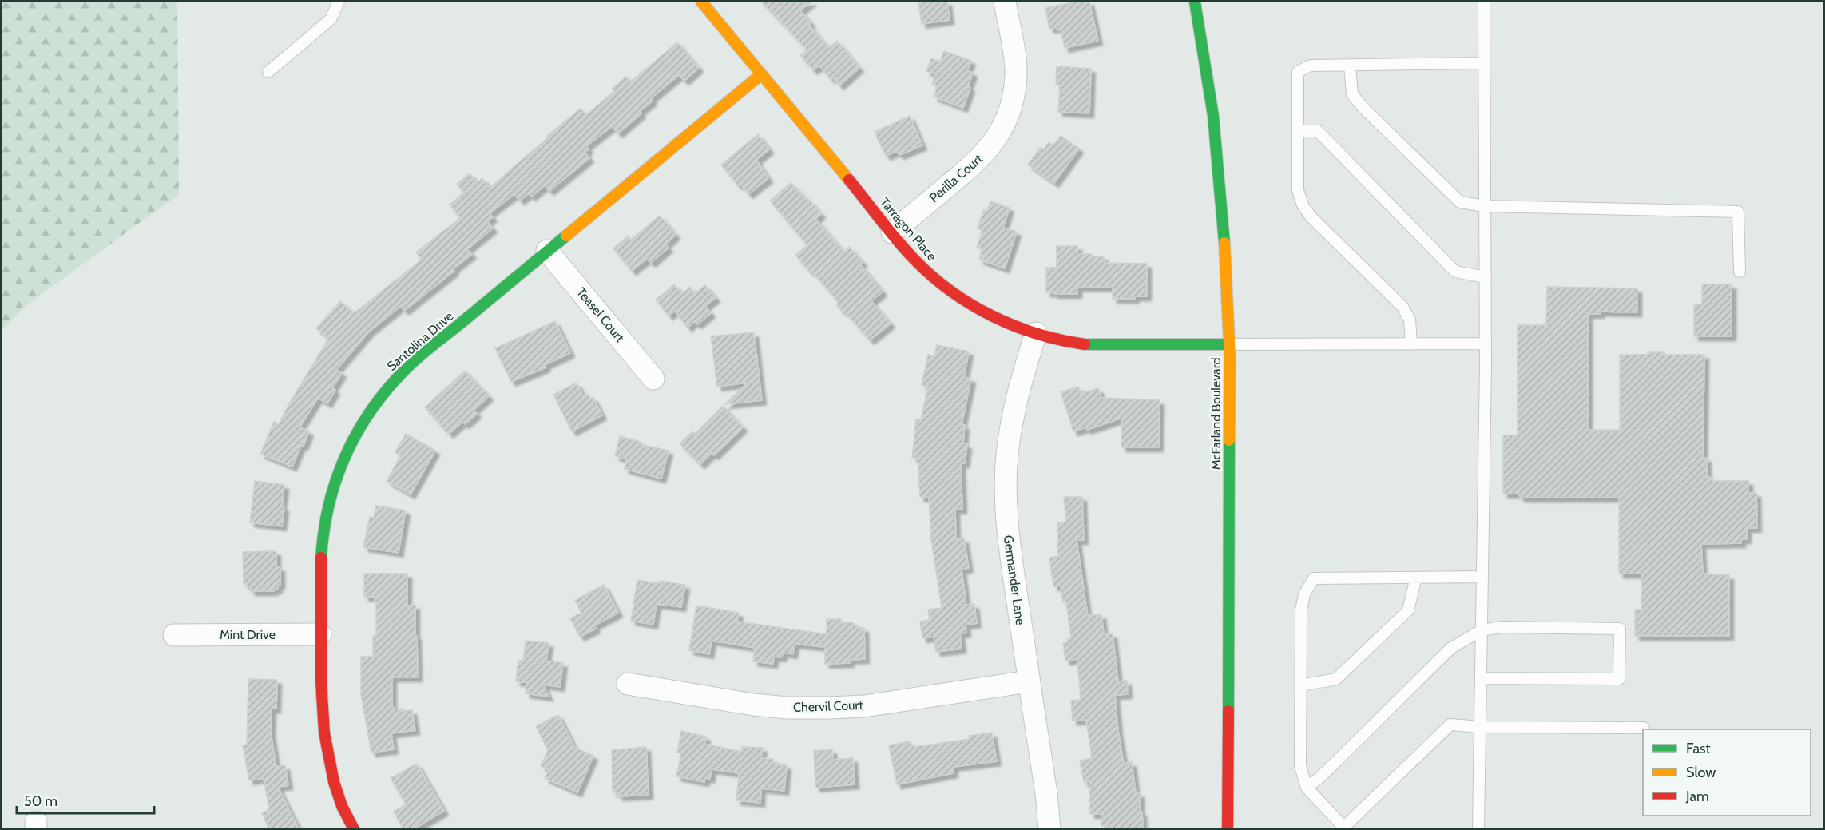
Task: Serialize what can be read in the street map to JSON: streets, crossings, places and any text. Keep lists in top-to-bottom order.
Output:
{
  "streets": {
    "street": [
      "Perilla Court",
      "Tarragon Place",
      "Teasel Court",
      "Santolina Drive",
      "McFarland Boulevard",
      "Germander Lane",
      "Mint Drive",
      "Chervil Court"
    ]
  },
  "crossings": [
    ["Perilla Court", "Tarragon Place"],
    ["Tarragon Place", "Santolina Drive"],
    ["Tarragon Place", "McFarland Boulevard"],
    ["Tarragon Place", "Germander Lane"],
    ["Teasel Court", "Santolina Drive"],
    ["Santolina Drive", "Mint Drive"],
    ["Germander Lane", "Chervil Court"]
  ],
  "legend": ["Fast", "Slow", "Jam"],
  "scale_bar": "50 m"
}
